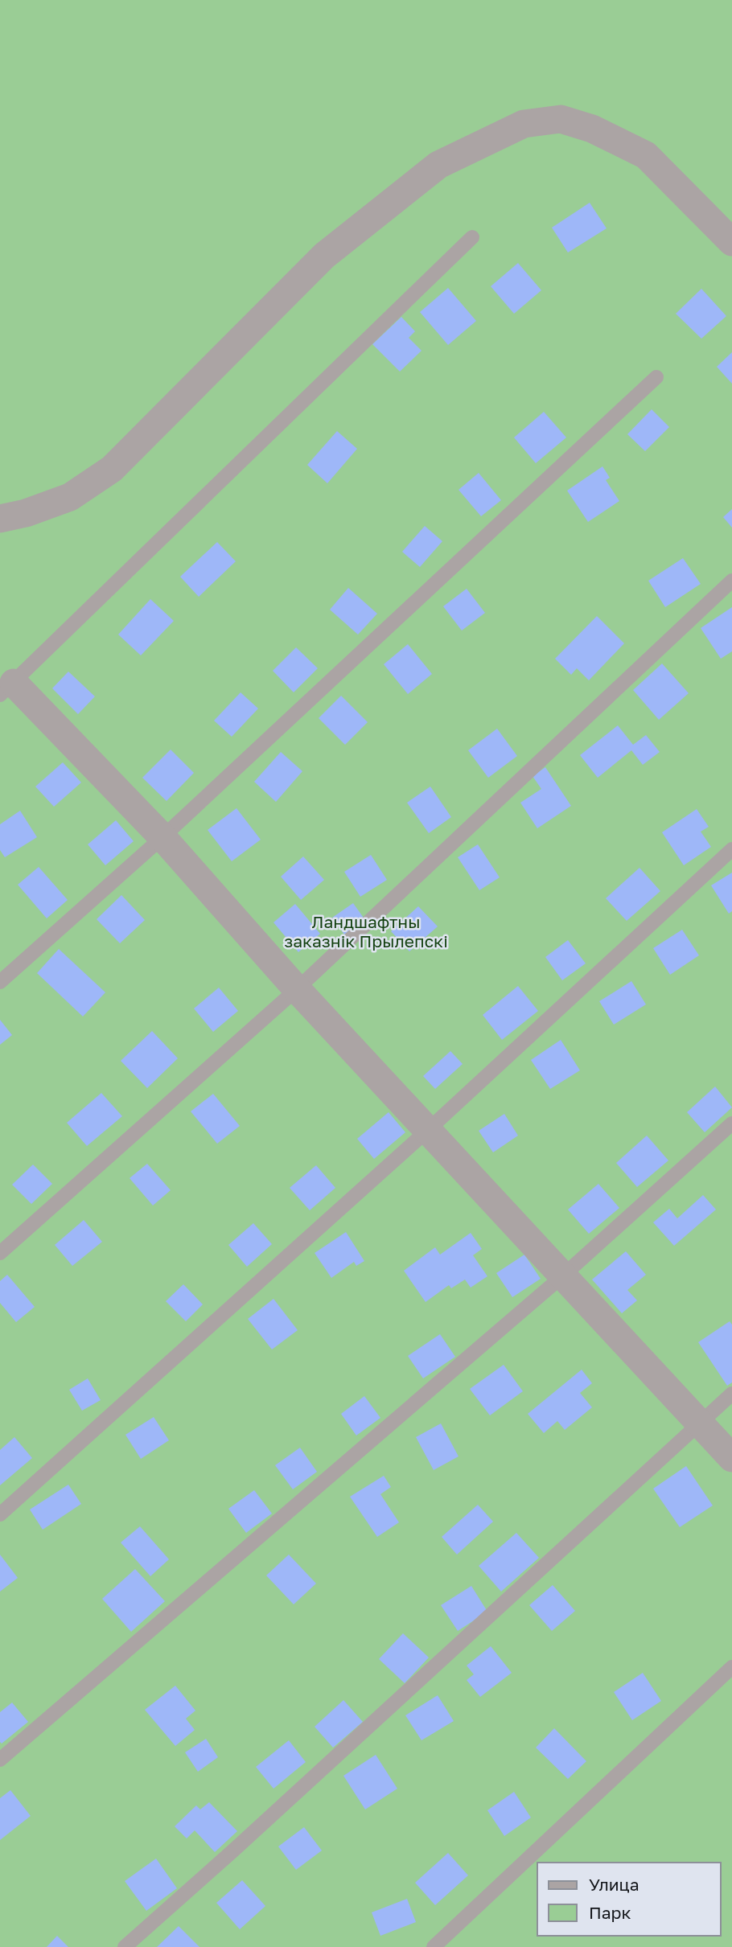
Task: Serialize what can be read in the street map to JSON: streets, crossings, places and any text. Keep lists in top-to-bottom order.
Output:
{
  "parks": ["Ландшафтны заказнік Прылепскі"],
  "legend": ["Улица", "Парк"]
}
